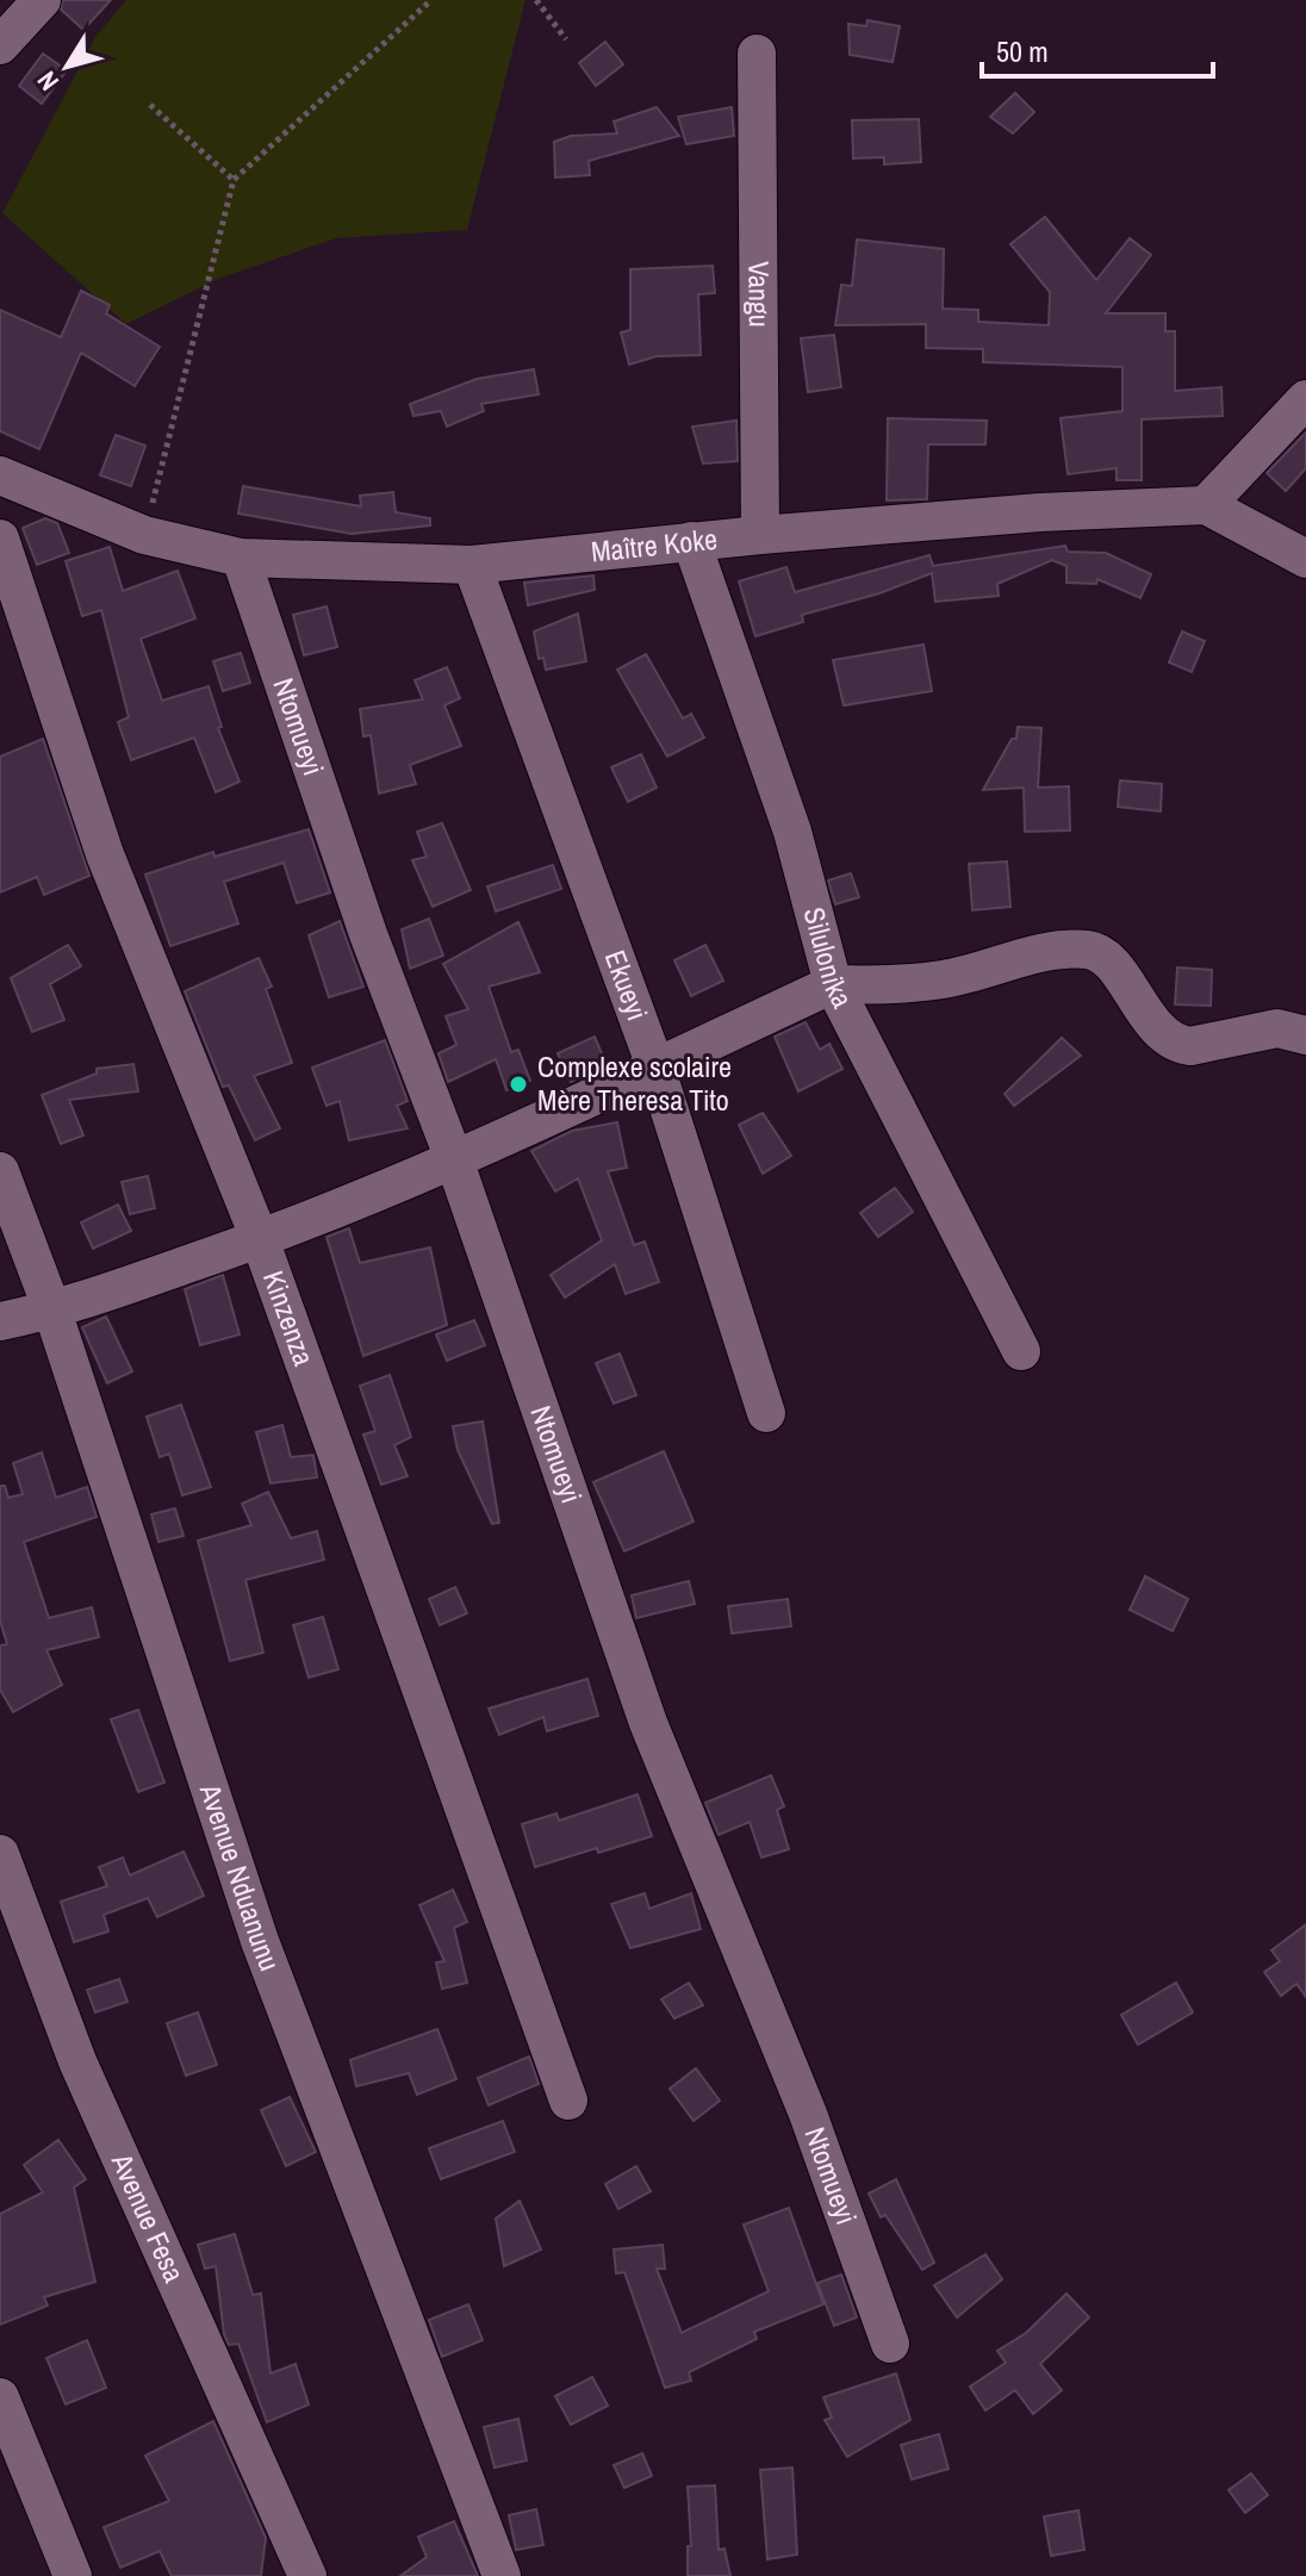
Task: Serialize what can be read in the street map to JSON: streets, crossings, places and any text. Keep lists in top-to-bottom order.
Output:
{
  "streets": {
    "street": [
      "Vangu",
      "Maître Koke",
      "Ntomueyi",
      "Silulonika",
      "Ekueyi",
      "Kinzenza",
      "Avenue Nduanunu",
      "Avenue Fesa"
    ]
  },
  "crossings": [
    ["Vangu", "Maître Koke"],
    ["Maître Koke", "Ntomueyi"],
    ["Maître Koke", "Silulonika"],
    ["Maître Koke", "Ekueyi"]
  ],
  "places": ["Complexe scolaire Mère Theresa Tito"],
  "scale_bar": "50 m",
  "north": "bottom left"
}
